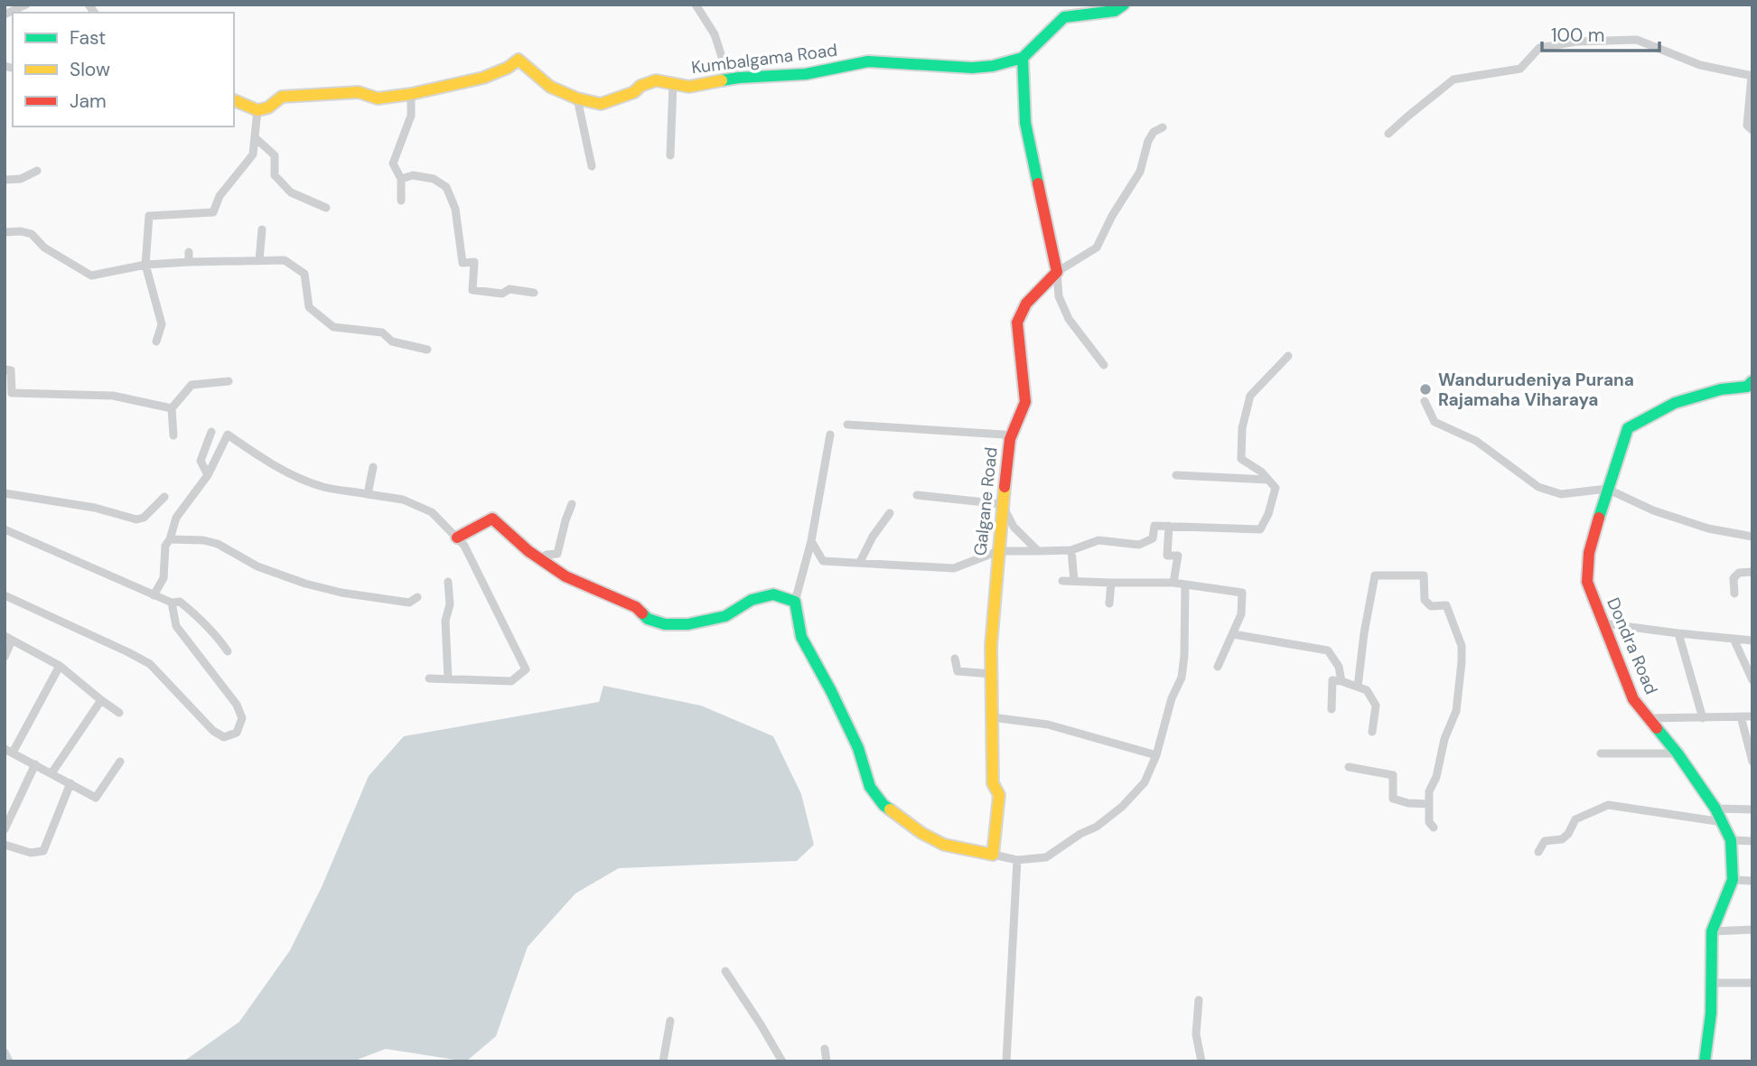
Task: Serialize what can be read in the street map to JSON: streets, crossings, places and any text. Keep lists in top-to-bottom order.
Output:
{
  "streets": {
    "street": ["Kumbalgama Road", "Galgane Road", "Dondra Road"]
  },
  "places": ["Wandurudeniya Purana Rajamaha Viharaya"],
  "legend": ["Fast", "Slow", "Jam"],
  "scale_bar": "100 m"
}
